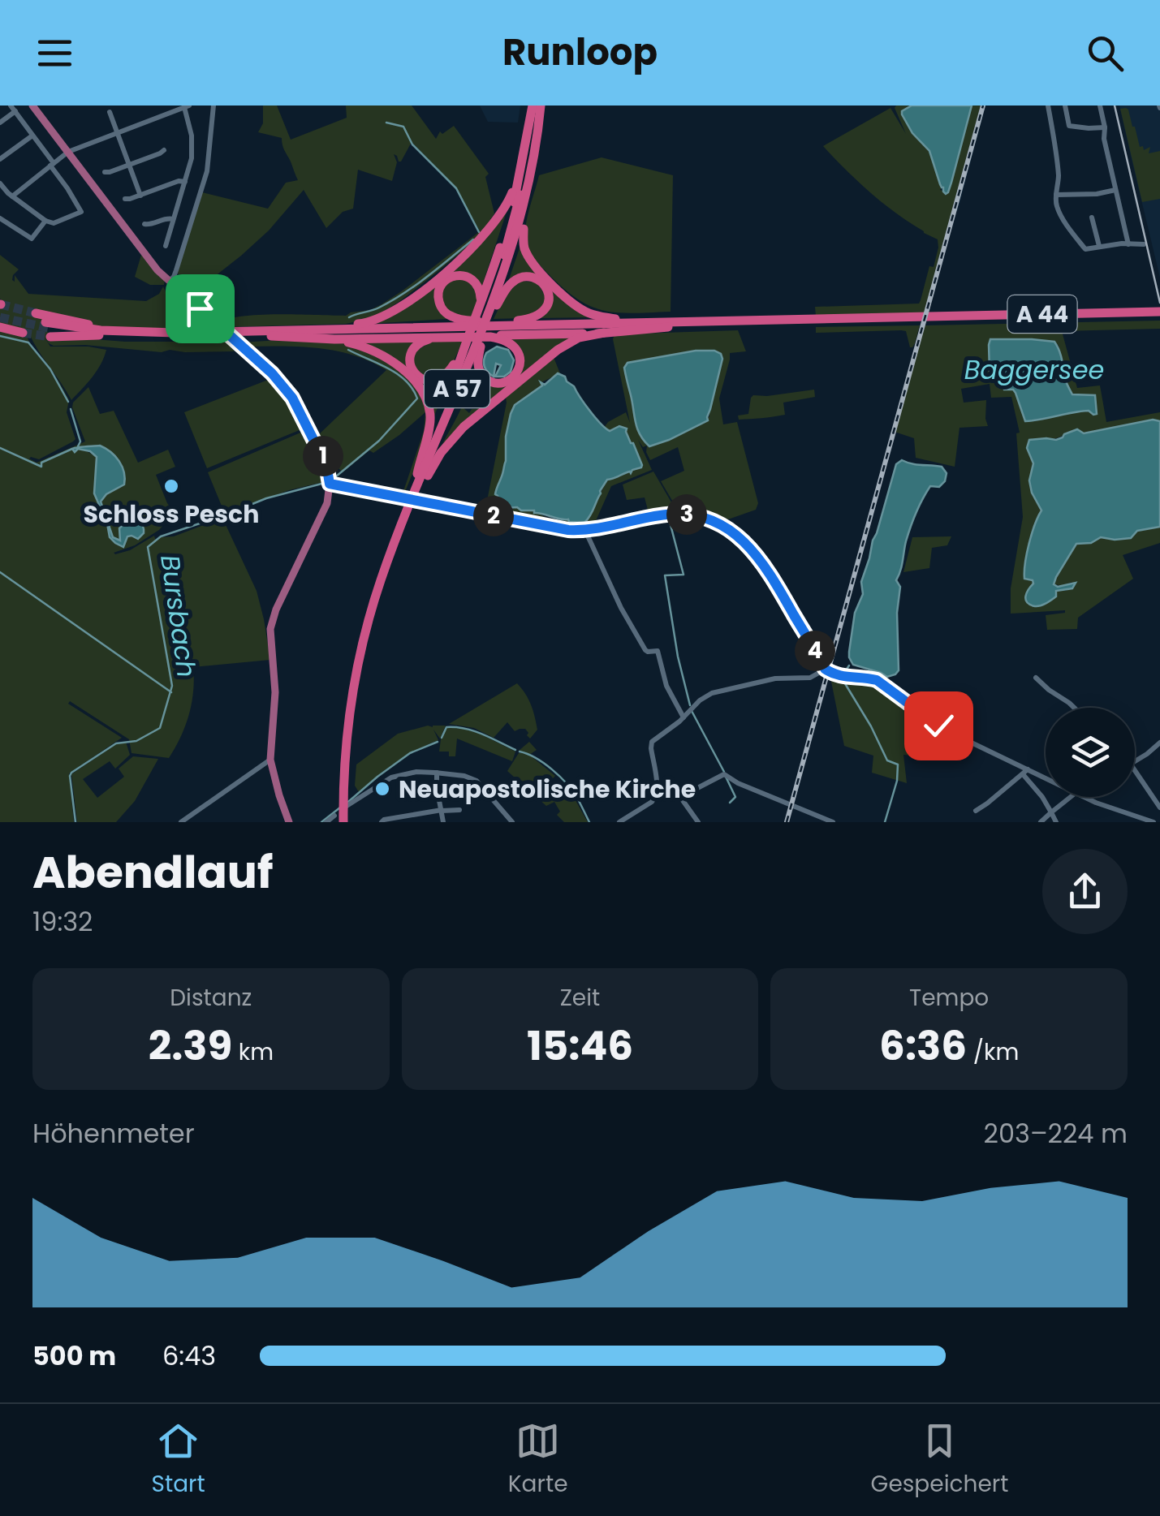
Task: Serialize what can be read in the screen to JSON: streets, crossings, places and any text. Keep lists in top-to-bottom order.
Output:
{
  "streets": {
    "highway": ["A 44", "A 57"]
  },
  "water": ["Baggersee", "Bursbach"],
  "places": ["Schloss Pesch", "Neuapostolische Kirche"],
  "page": {
    "header": "Runloop",
    "pins": [
      "1",
      "3",
      "2",
      "4"
    ],
    "heading": ["Abendlauf", "19:32"],
    "stats": [
      ["Distanz", "2.39 km"],
      ["Zeit", "15:46"],
      ["Tempo", "6:36 /km"]
    ],
    "chart": ["Höhenmeter", "203–224 m"],
    "list": [
      {
        "name": "500 m",
        "note": "6:43"
      }
    ],
    "tabs": ["Start", "Karte", "Gespeichert"]
  }
}
